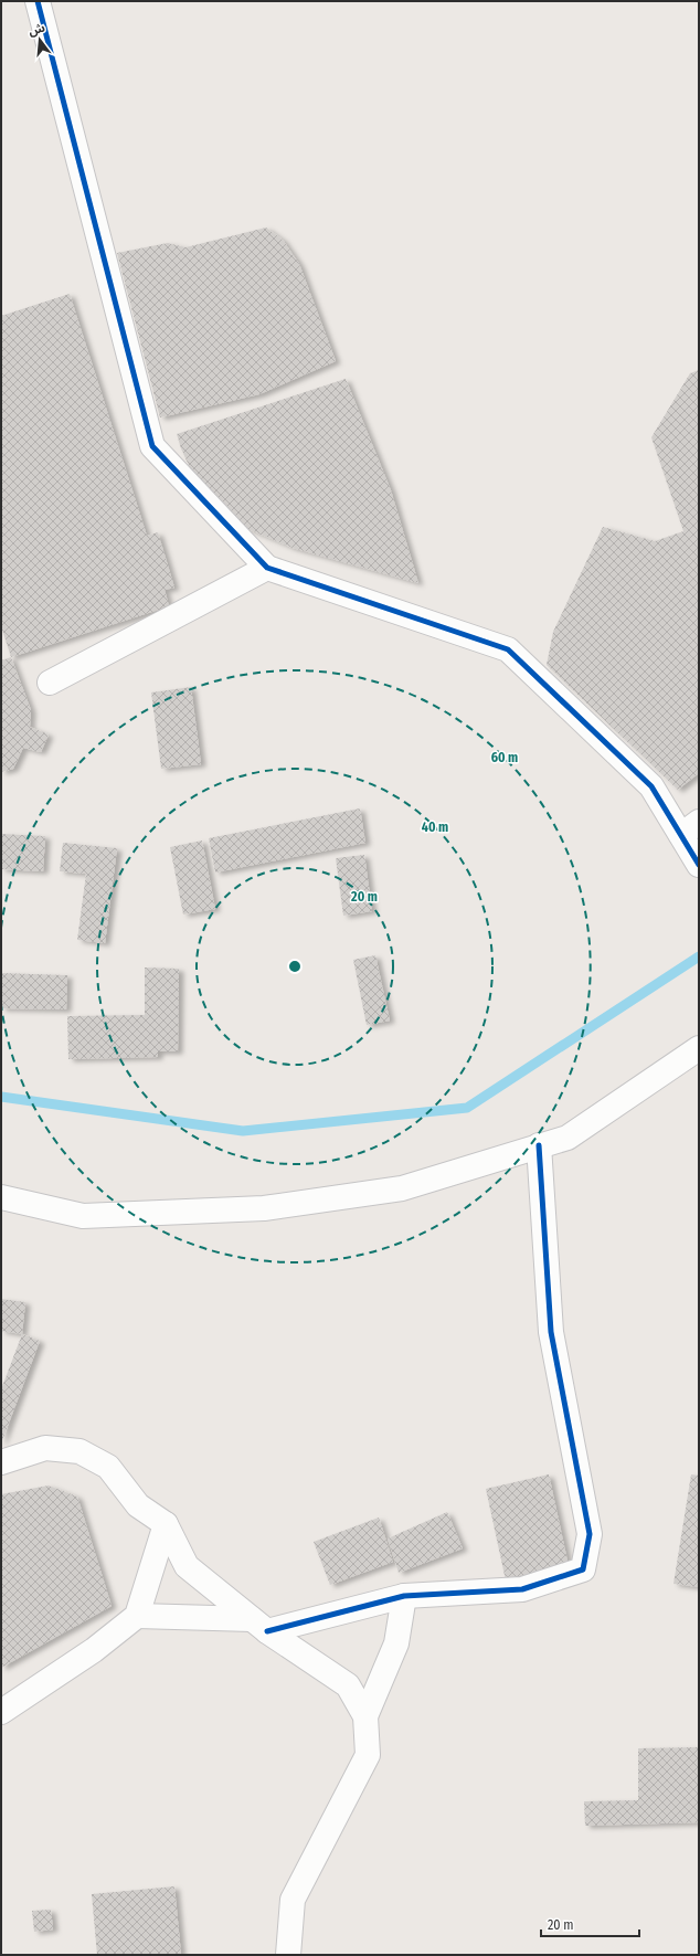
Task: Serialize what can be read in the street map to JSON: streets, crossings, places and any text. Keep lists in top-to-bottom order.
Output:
{
  "scale_bar": "20 m",
  "north": "top",
  "rings": ["60 m", "40 m", "20 m"]
}
